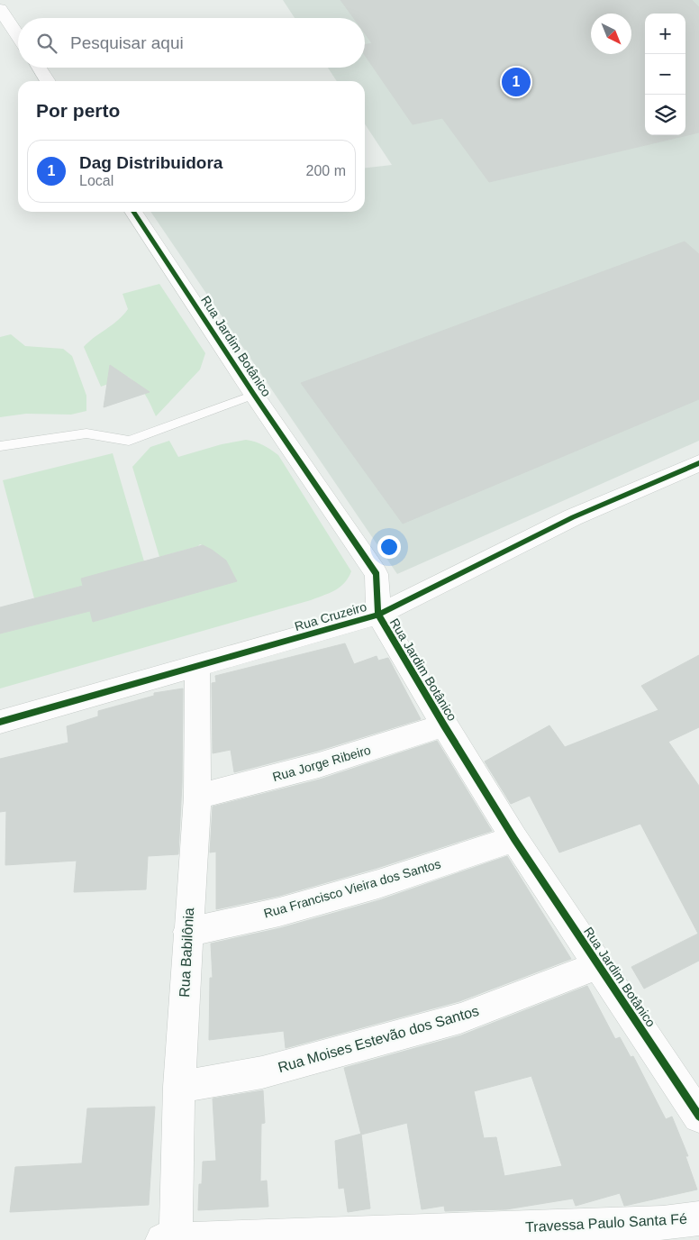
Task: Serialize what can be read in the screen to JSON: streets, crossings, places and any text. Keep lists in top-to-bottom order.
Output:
{
  "streets": {
    "street": [
      "Rua Jardim Botânico",
      "Rua Cruzeiro",
      "Rua Jorge Ribeiro",
      "Rua Francisco Vieira dos Santos",
      "Rua Babilônia",
      "Rua Moises Estevão dos Santos",
      "Travessa Paulo Santa Fé"
    ]
  },
  "crossings": [
    ["Rua Jardim Botânico", "Rua Cruzeiro"],
    ["Rua Jardim Botânico", "Rua Jorge Ribeiro"],
    ["Rua Jardim Botânico", "Rua Francisco Vieira dos Santos"],
    ["Rua Jardim Botânico", "Rua Moises Estevão dos Santos"],
    ["Rua Cruzeiro", "Rua Babilônia"],
    ["Rua Jorge Ribeiro", "Rua Babilônia"],
    ["Rua Francisco Vieira dos Santos", "Rua Babilônia"],
    ["Rua Babilônia", "Rua Moises Estevão dos Santos"],
    ["Rua Babilônia", "Travessa Paulo Santa Fé"]
  ],
  "north": "bottom right",
  "page": {
    "map_buttons": ["+", "−"],
    "search": "Pesquisar aqui",
    "pins": "1",
    "heading": "Por perto",
    "list": [
      {
        "mark": "1",
        "name": "Dag Distribuidora",
        "note": "Local",
        "value": "200 m"
      }
    ]
  }
}
